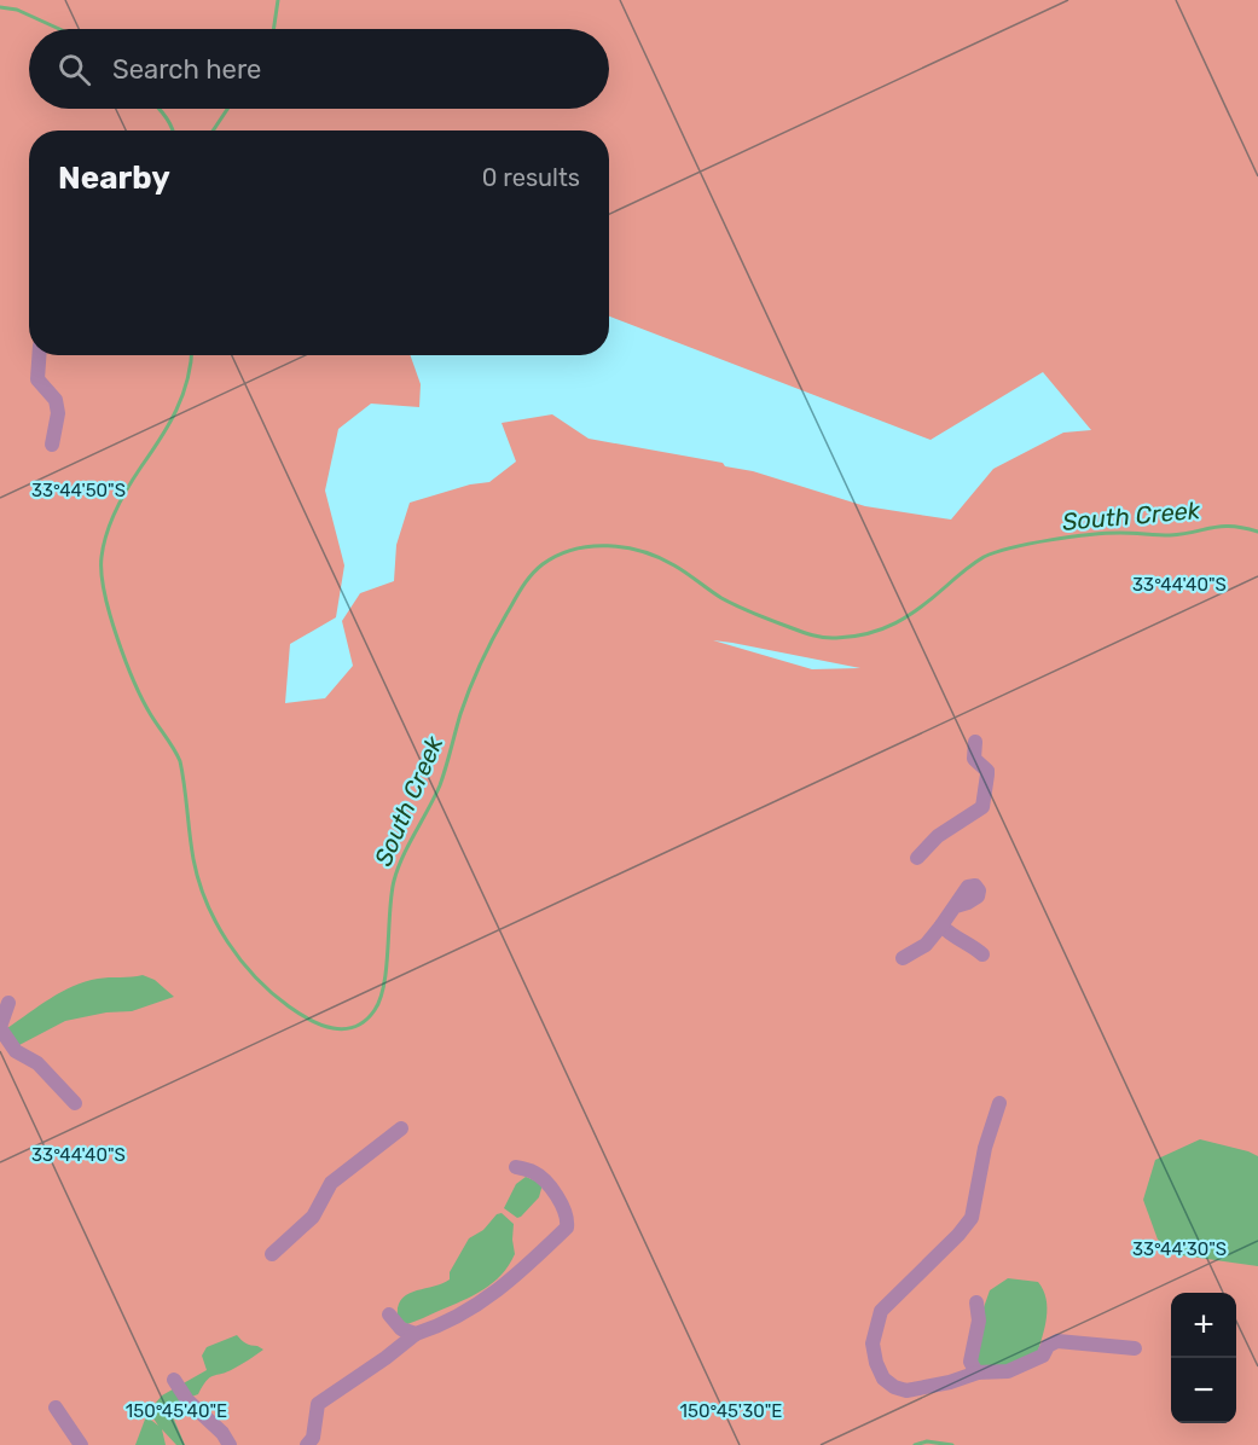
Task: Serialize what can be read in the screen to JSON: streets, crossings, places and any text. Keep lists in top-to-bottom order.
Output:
{
  "water": ["South Creek"],
  "page": {
    "search": "Search here",
    "heading": ["Nearby", "0 results"],
    "map_buttons": ["+", "−"]
  },
  "coordinates": [
    "33°44'50\"S",
    "33°44'40\"S",
    "33°44'30\"S",
    "150°45'40\"E",
    "150°45'30\"E"
  ]
}
